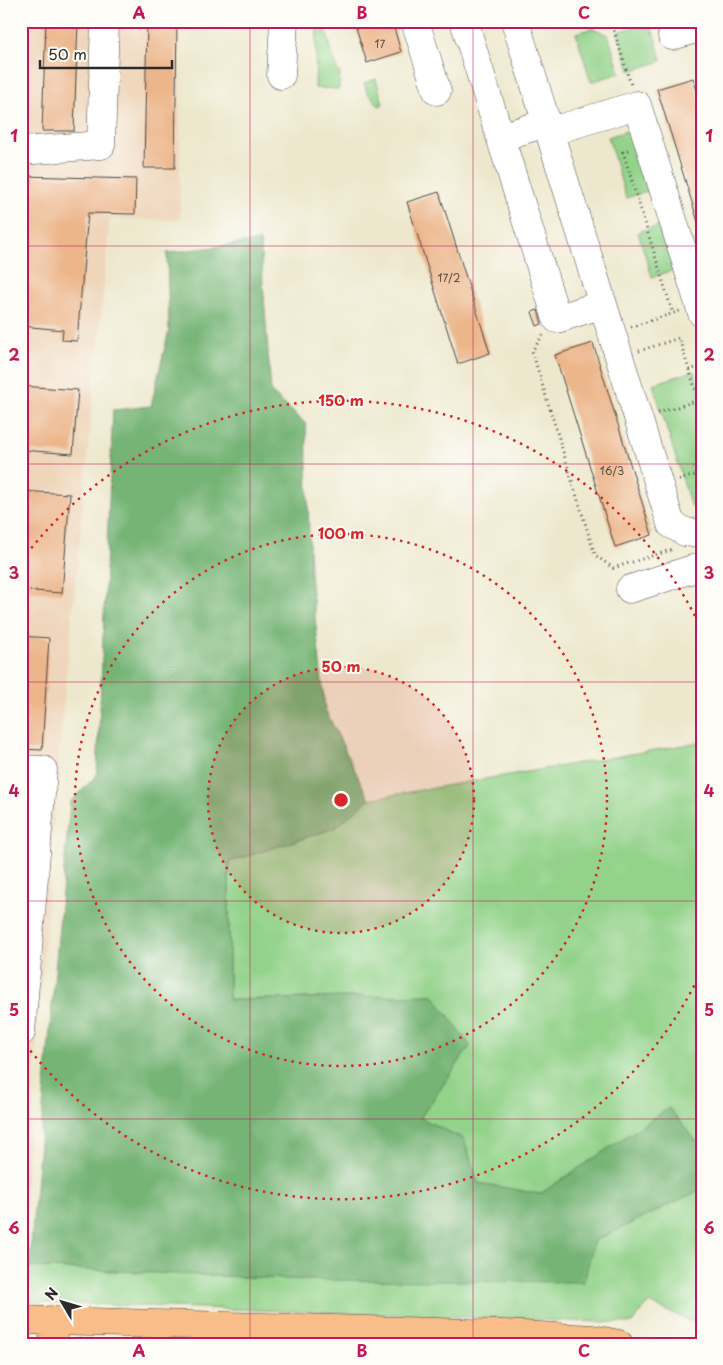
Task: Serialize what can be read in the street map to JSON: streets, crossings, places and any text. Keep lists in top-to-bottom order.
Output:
{
  "house_numbers": ["17", "17/2", "16/3"],
  "scale_bar": "50 m",
  "north": "top left",
  "grid": {
    "columns": ["A", "B", "C"],
    "rows": [
      "1",
      "2",
      "3",
      "4",
      "5",
      "6"
    ]
  },
  "rings": ["150 m", "100 m", "50 m"]
}
